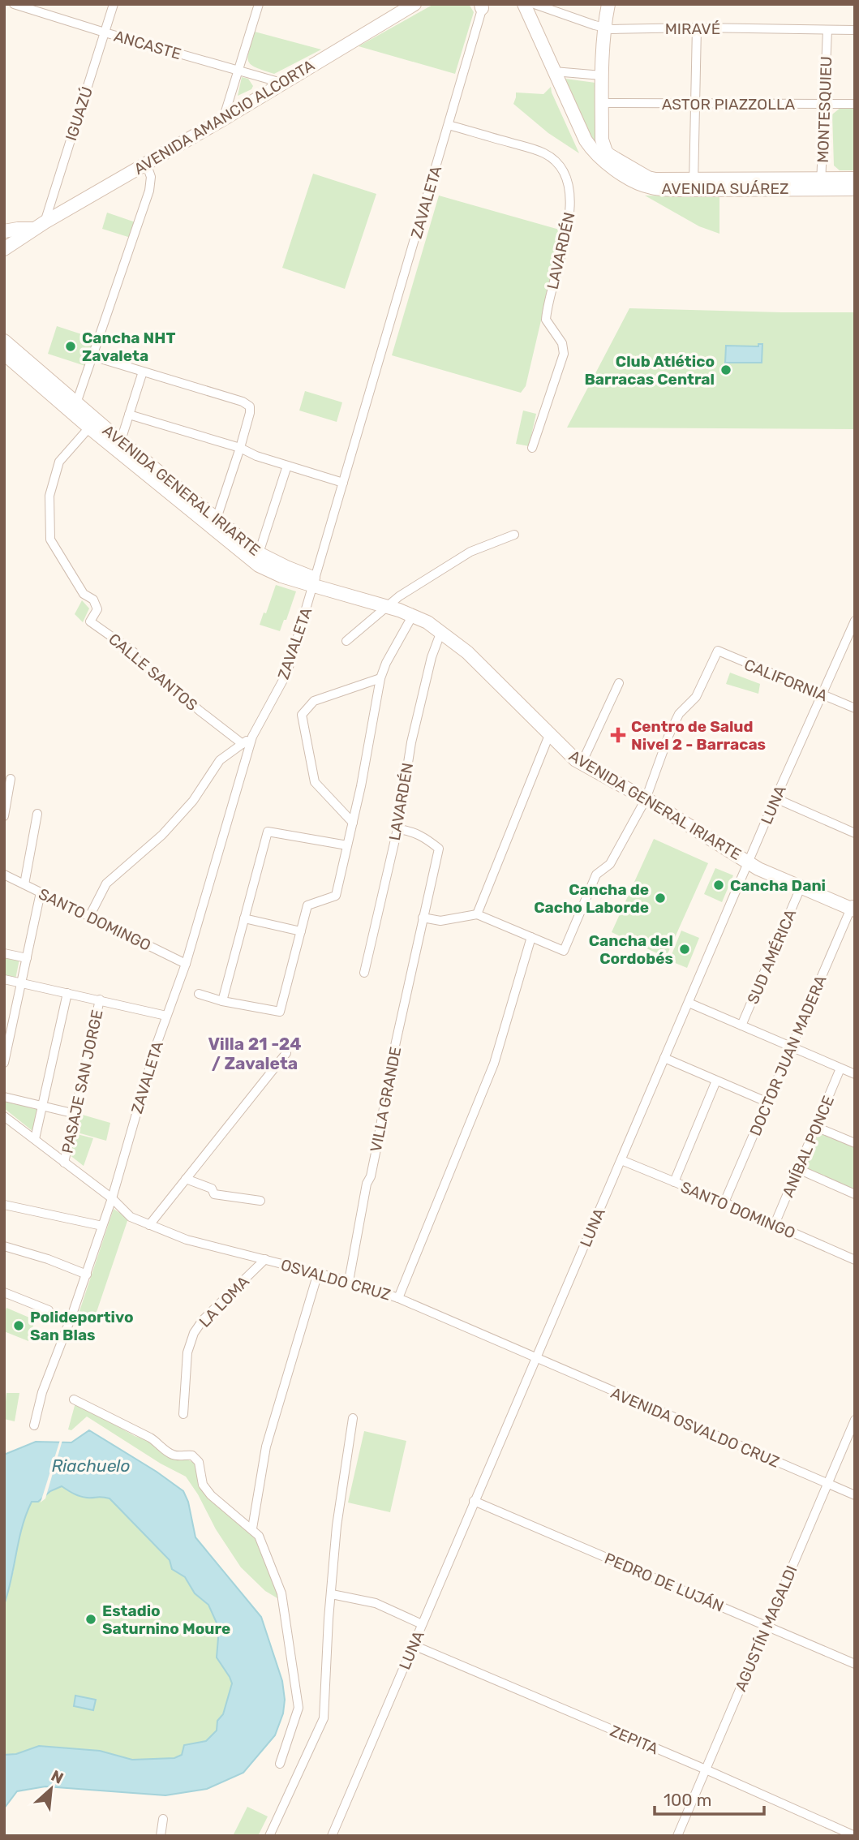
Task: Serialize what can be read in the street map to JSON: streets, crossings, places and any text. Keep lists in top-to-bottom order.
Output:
{
  "streets": {
    "main road": ["AVENIDA AMANCIO ALCORTA", "AVENIDA SUÁREZ", "AVENIDA GENERAL IRIARTE"],
    "street": [
      "MIRAVÉ",
      "ANCASTE",
      "ASTOR PIAZZOLLA",
      "MONTESQUIEU",
      "IGUAZÚ",
      "ZAVALETA",
      "LAVARDÉN",
      "CALLE SANTOS",
      "CALIFORNIA",
      "LUNA",
      "SANTO DOMINGO",
      "SUD AMÉRICA",
      "DOCTOR JUAN MADERA",
      "PASAJE SAN JORGE",
      "VILLA GRANDE",
      "ANÍBAL PONCE",
      "OSVALDO CRUZ",
      "LA LOMA",
      "AVENIDA OSVALDO CRUZ",
      "PEDRO DE LUJÁN",
      "AGUSTÍN MAGALDI",
      "ZEPITA"
    ]
  },
  "crossings": [
    ["MIRAVÉ", "MONTESQUIEU"],
    ["ANCASTE", "IGUAZÚ"],
    ["ANCASTE", "AVENIDA AMANCIO ALCORTA"],
    ["ASTOR PIAZZOLLA", "MONTESQUIEU"],
    ["ASTOR PIAZZOLLA", "AVENIDA SUÁREZ"],
    ["MONTESQUIEU", "AVENIDA SUÁREZ"],
    ["IGUAZÚ", "AVENIDA AMANCIO ALCORTA"],
    ["ZAVALETA", "LAVARDÉN"],
    ["ZAVALETA", "AVENIDA GENERAL IRIARTE"],
    ["ZAVALETA", "SANTO DOMINGO"],
    ["ZAVALETA", "OSVALDO CRUZ"],
    ["LAVARDÉN", "AVENIDA GENERAL IRIARTE"],
    ["LAVARDÉN", "VILLA GRANDE"],
    ["AVENIDA GENERAL IRIARTE", "CALLE SANTOS"],
    ["AVENIDA GENERAL IRIARTE", "CALIFORNIA"],
    ["AVENIDA GENERAL IRIARTE", "LUNA"],
    ["AVENIDA GENERAL IRIARTE", "SUD AMÉRICA"],
    ["AVENIDA GENERAL IRIARTE", "DOCTOR JUAN MADERA"],
    ["CALIFORNIA", "LUNA"],
    ["LUNA", "SANTO DOMINGO"],
    ["LUNA", "OSVALDO CRUZ"],
    ["LUNA", "AVENIDA OSVALDO CRUZ"],
    ["LUNA", "PEDRO DE LUJÁN"],
    ["LUNA", "ZEPITA"],
    ["SANTO DOMINGO", "DOCTOR JUAN MADERA"],
    ["SANTO DOMINGO", "ANÍBAL PONCE"],
    ["VILLA GRANDE", "OSVALDO CRUZ"],
    ["OSVALDO CRUZ", "LA LOMA"],
    ["OSVALDO CRUZ", "AVENIDA OSVALDO CRUZ"],
    ["AVENIDA OSVALDO CRUZ", "AGUSTÍN MAGALDI"],
    ["PEDRO DE LUJÁN", "AGUSTÍN MAGALDI"],
    ["AGUSTÍN MAGALDI", "ZEPITA"]
  ],
  "districts": ["Villa 21 -24 / Zavaleta"],
  "water": ["Riachuelo"],
  "places": {
    "other": [
      "Cancha NHT Zavaleta",
      "Club Atlético Barracas Central",
      "Cancha Dani",
      "Cancha de Cacho Laborde",
      "Cancha del Cordobés",
      "Polideportivo San Blas",
      "Estadio Saturnino Moure"
    ],
    "health": ["Centro de Salud Nivel 2 - Barracas"]
  },
  "scale_bar": "100 m",
  "north": "top right"
}
